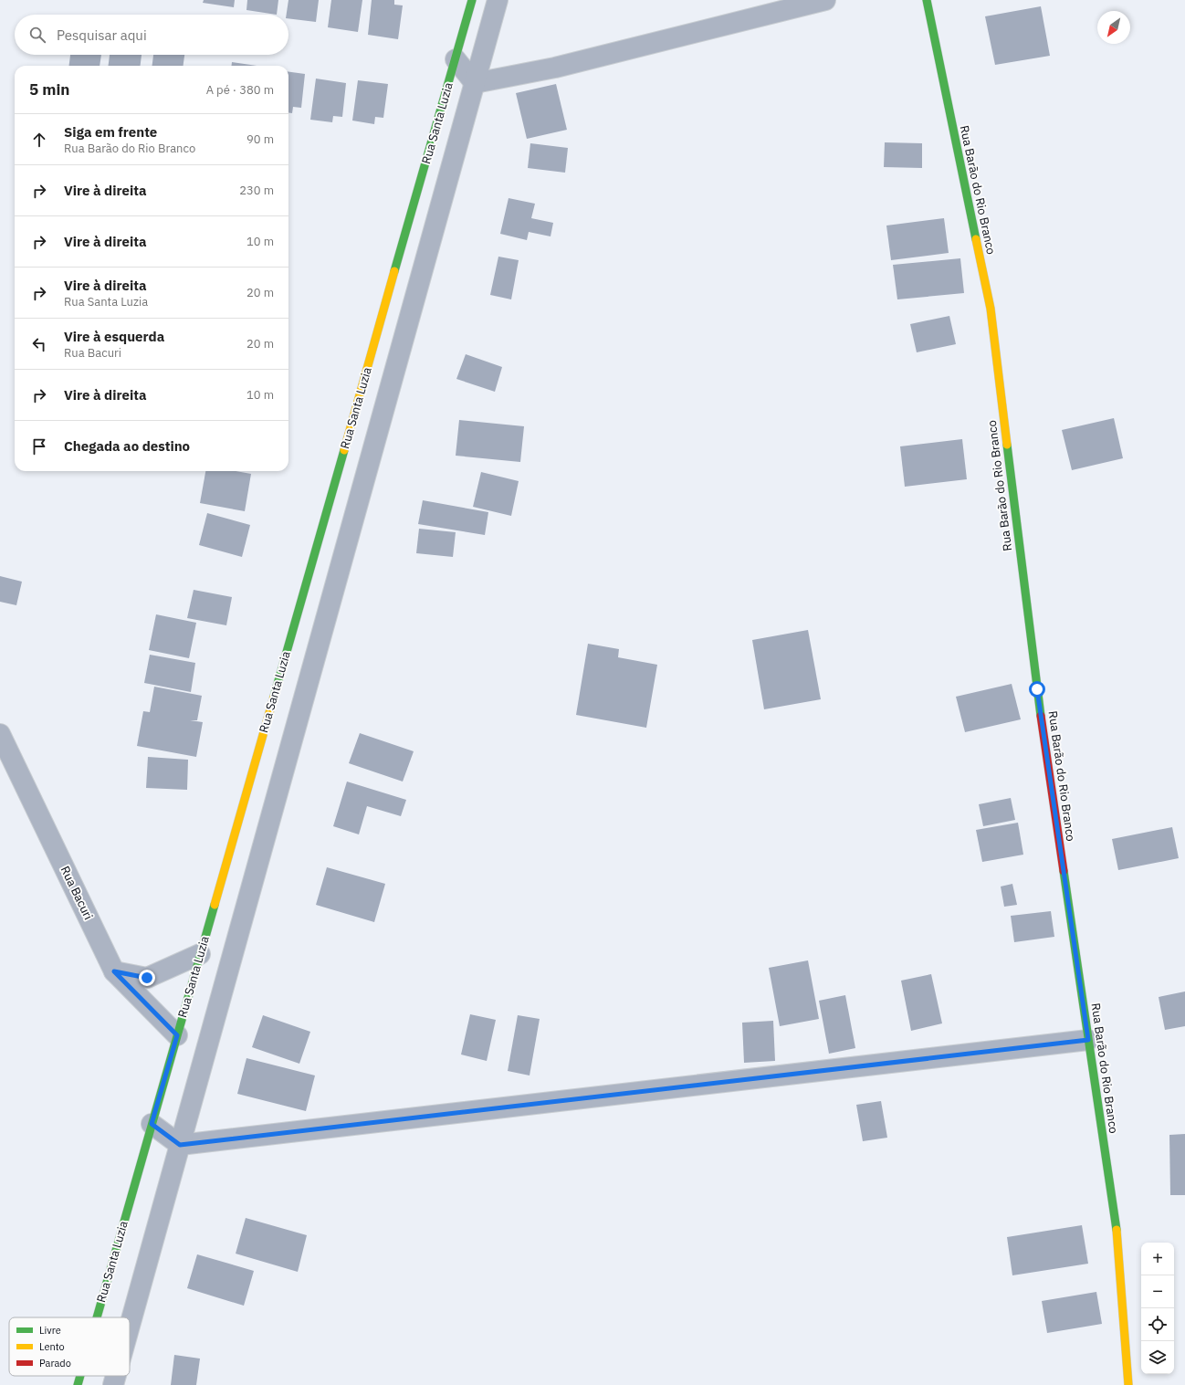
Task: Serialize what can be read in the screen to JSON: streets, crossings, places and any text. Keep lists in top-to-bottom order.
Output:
{
  "streets": {
    "street": ["Rua Santa Luzia", "Rua Barão do Rio Branco", "Rua Bacuri"]
  },
  "crossings": [
    ["Rua Santa Luzia", "Rua Bacuri"]
  ],
  "legend": ["Livre", "Lento", "Parado"],
  "north": "bottom left",
  "page": {
    "search": "Pesquisar aqui",
    "heading": ["5 min", "A pé · 380 m"],
    "list": [
      ["Siga em frente", "Rua Barão do Rio Branco", "90 m"],
      ["Vire à direita", "230 m"],
      ["Vire à direita", "10 m"],
      ["Vire à direita", "Rua Santa Luzia", "20 m"],
      ["Vire à esquerda", "Rua Bacuri", "20 m"],
      ["Vire à direita", "10 m"],
      "Chegada ao destino"
    ],
    "map_buttons": ["+", "−"]
  }
}
